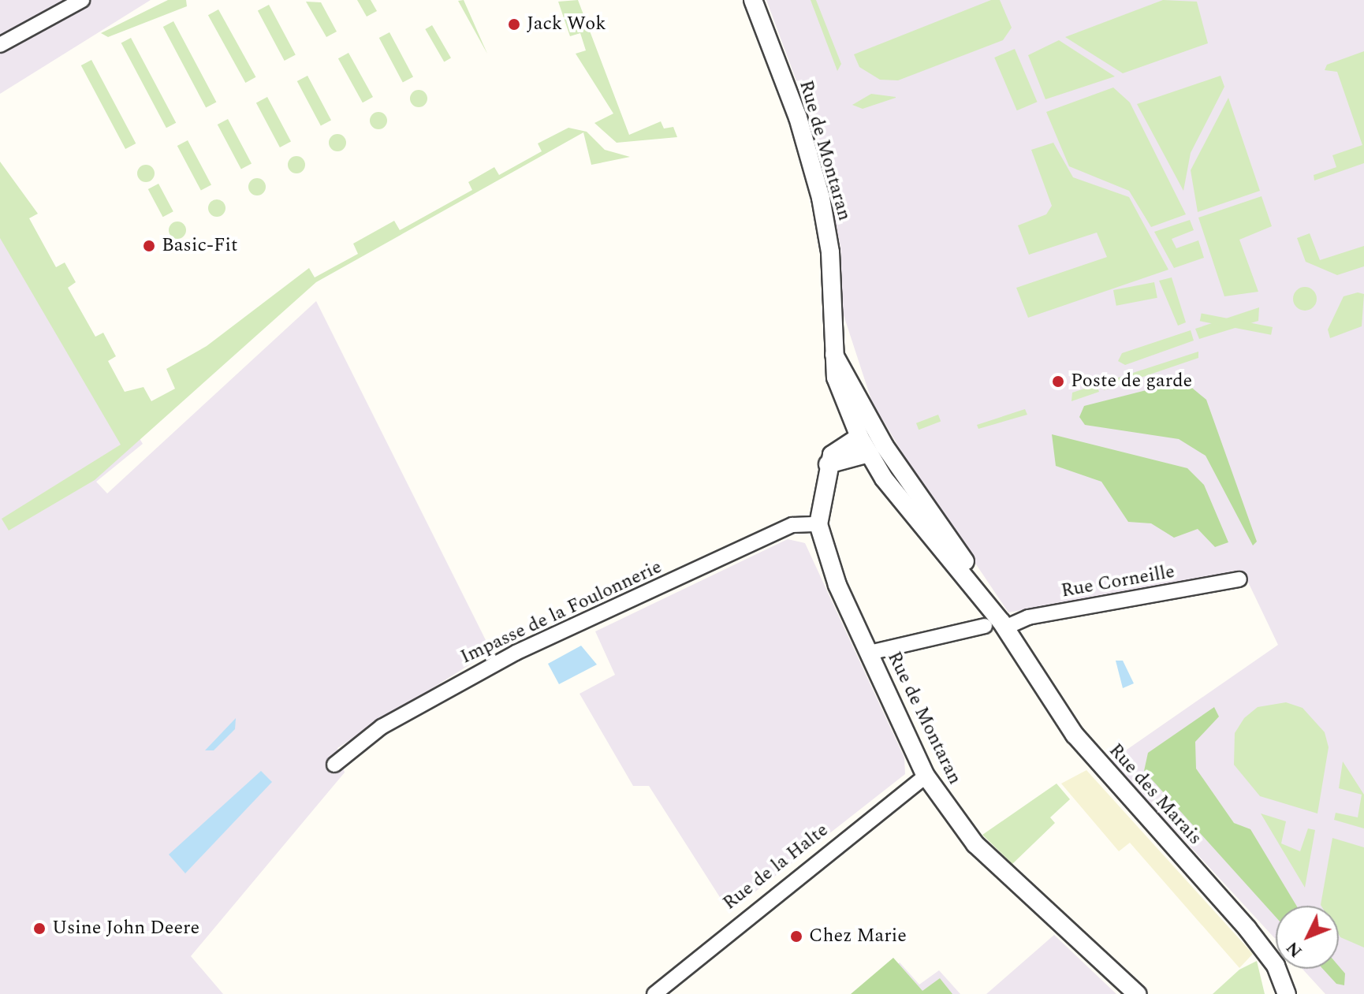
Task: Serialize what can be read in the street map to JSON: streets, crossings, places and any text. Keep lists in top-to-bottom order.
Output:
{
  "streets": {
    "street": [
      "Rue de Montaran",
      "Rue Corneille",
      "Impasse de la Foulonnerie",
      "Rue des Marais",
      "Rue de la Halte"
    ]
  },
  "crossings": [
    ["Rue de Montaran", "Rue Corneille"],
    ["Rue de Montaran", "Impasse de la Foulonnerie"],
    ["Rue de Montaran", "Rue des Marais"],
    ["Rue de Montaran", "Rue de la Halte"],
    ["Rue Corneille", "Rue des Marais"]
  ],
  "places": [
    "Jack Wok",
    "Basic-Fit",
    "Poste de garde",
    "Usine John Deere",
    "Chez Marie"
  ],
  "north": "bottom left"
}
